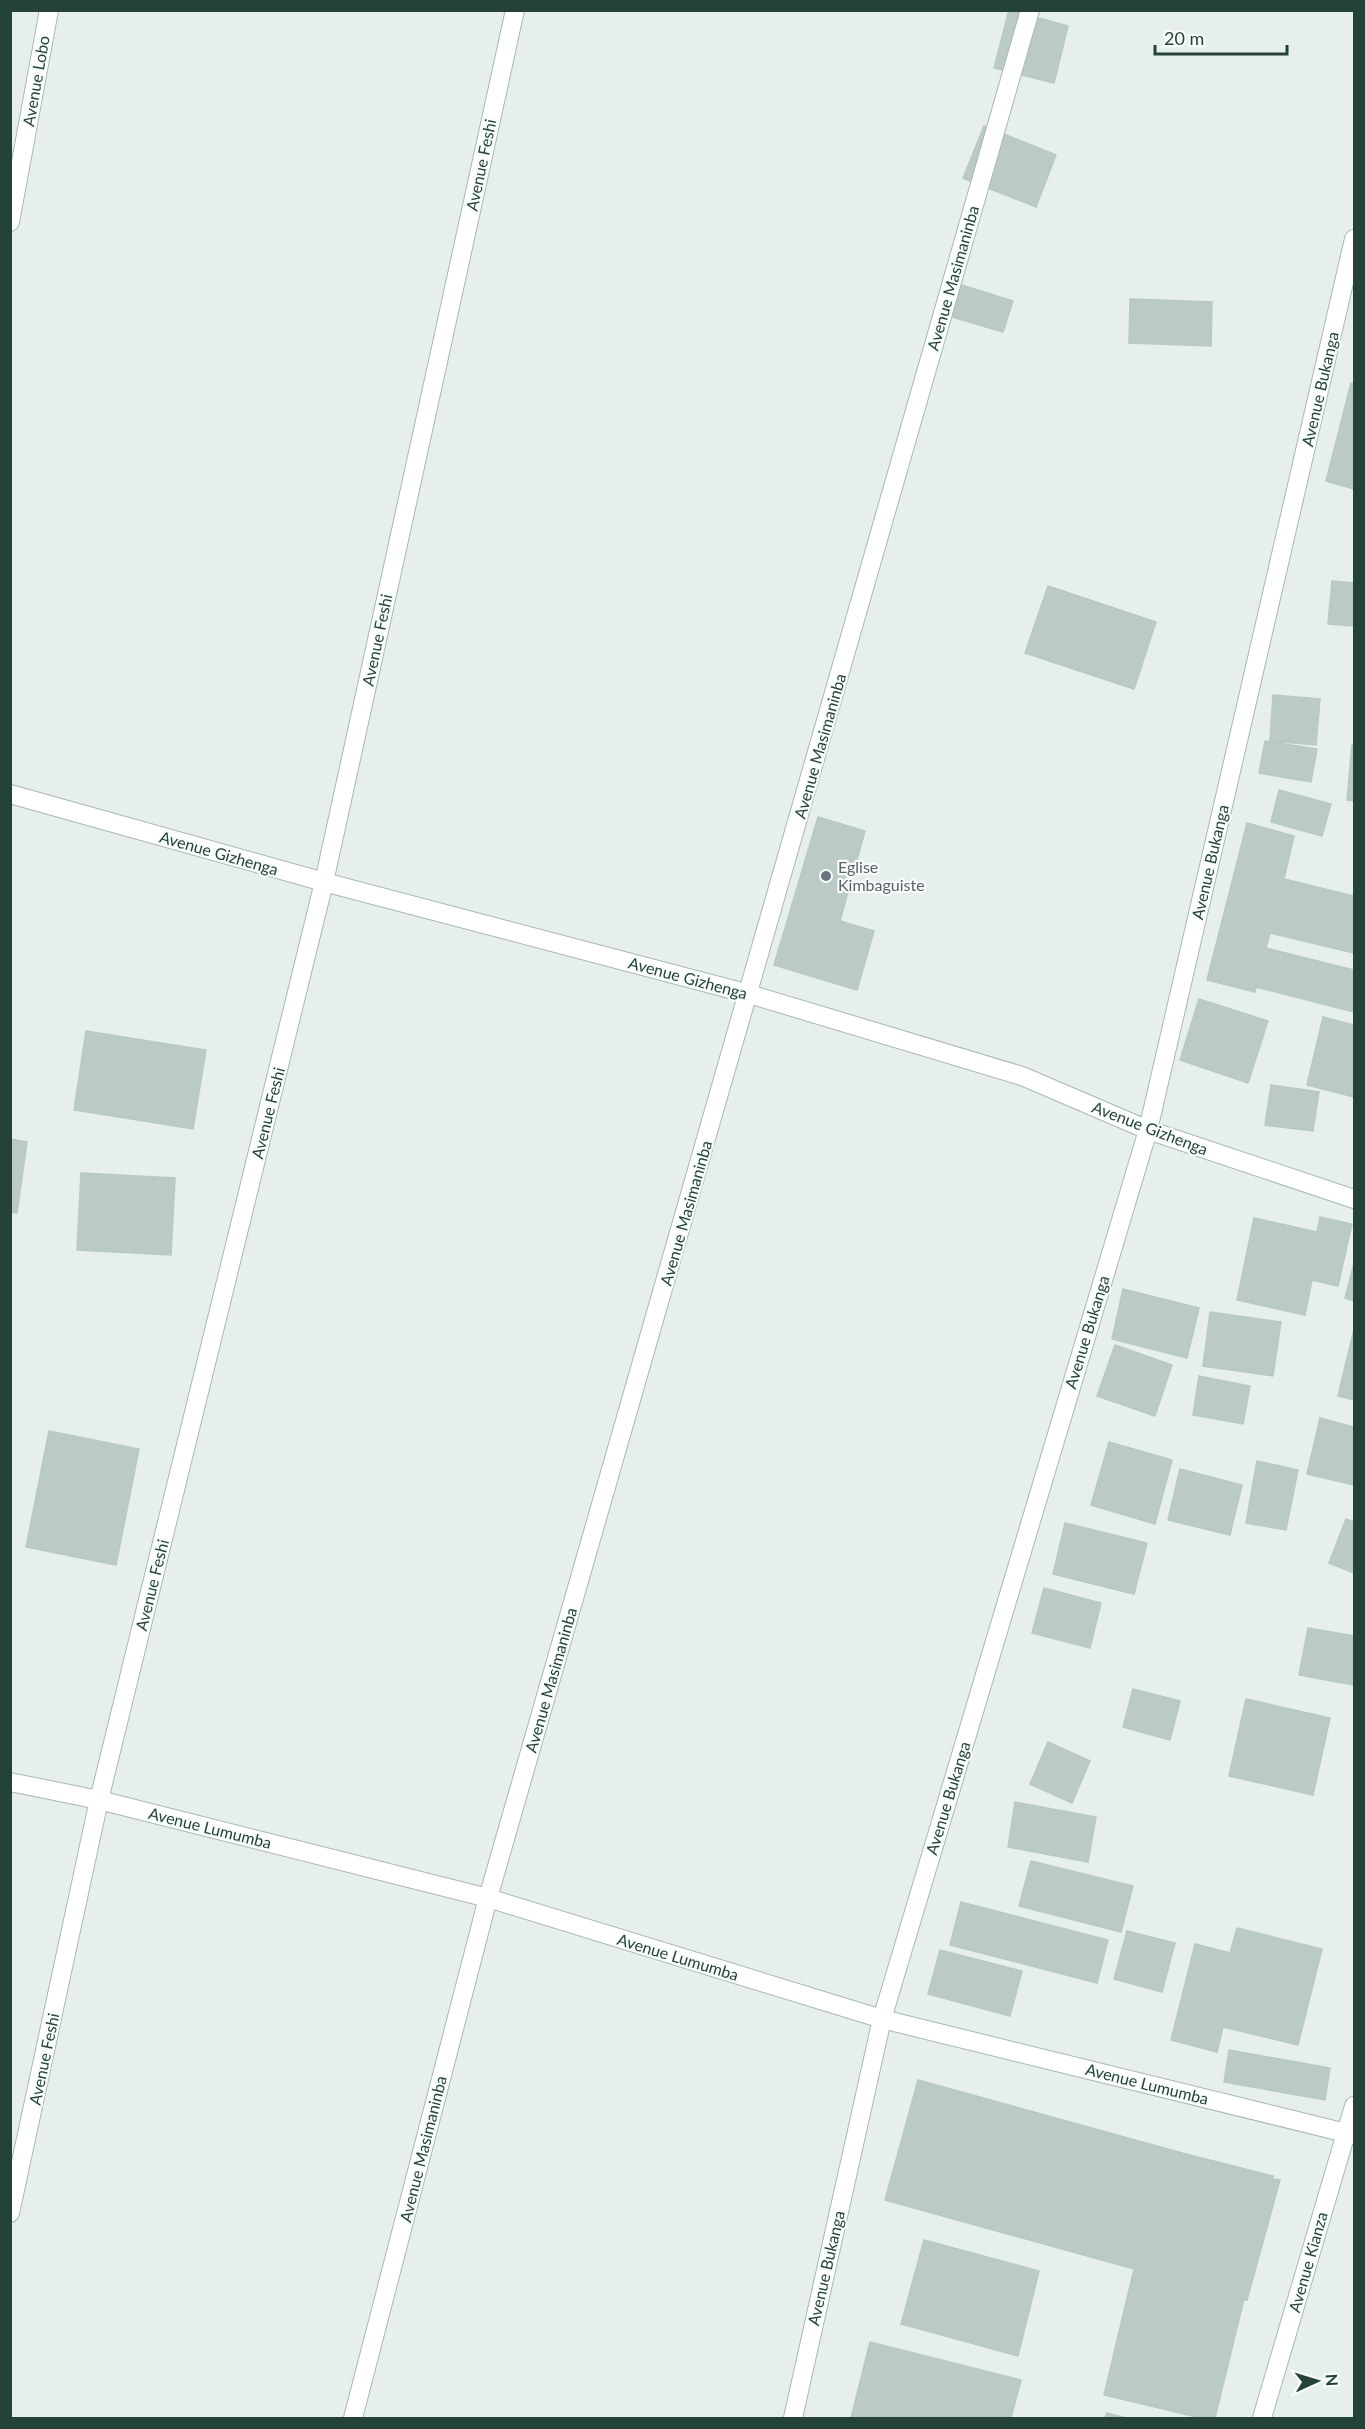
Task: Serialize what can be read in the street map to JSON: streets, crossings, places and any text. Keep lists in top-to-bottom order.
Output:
{
  "streets": {
    "street": [
      "Avenue Lobo",
      "Avenue Feshi",
      "Avenue Masimaninba",
      "Avenue Bukanga",
      "Avenue Gizhenga",
      "Avenue Lumumba",
      "Avenue Kianza"
    ]
  },
  "crossings": [
    ["Avenue Feshi", "Avenue Gizhenga"],
    ["Avenue Feshi", "Avenue Lumumba"],
    ["Avenue Masimaninba", "Avenue Gizhenga"],
    ["Avenue Masimaninba", "Avenue Lumumba"],
    ["Avenue Bukanga", "Avenue Gizhenga"],
    ["Avenue Bukanga", "Avenue Lumumba"],
    ["Avenue Lumumba", "Avenue Kianza"]
  ],
  "places": ["Eglise Kimbaguiste"],
  "scale_bar": "20 m",
  "north": "right"
}
